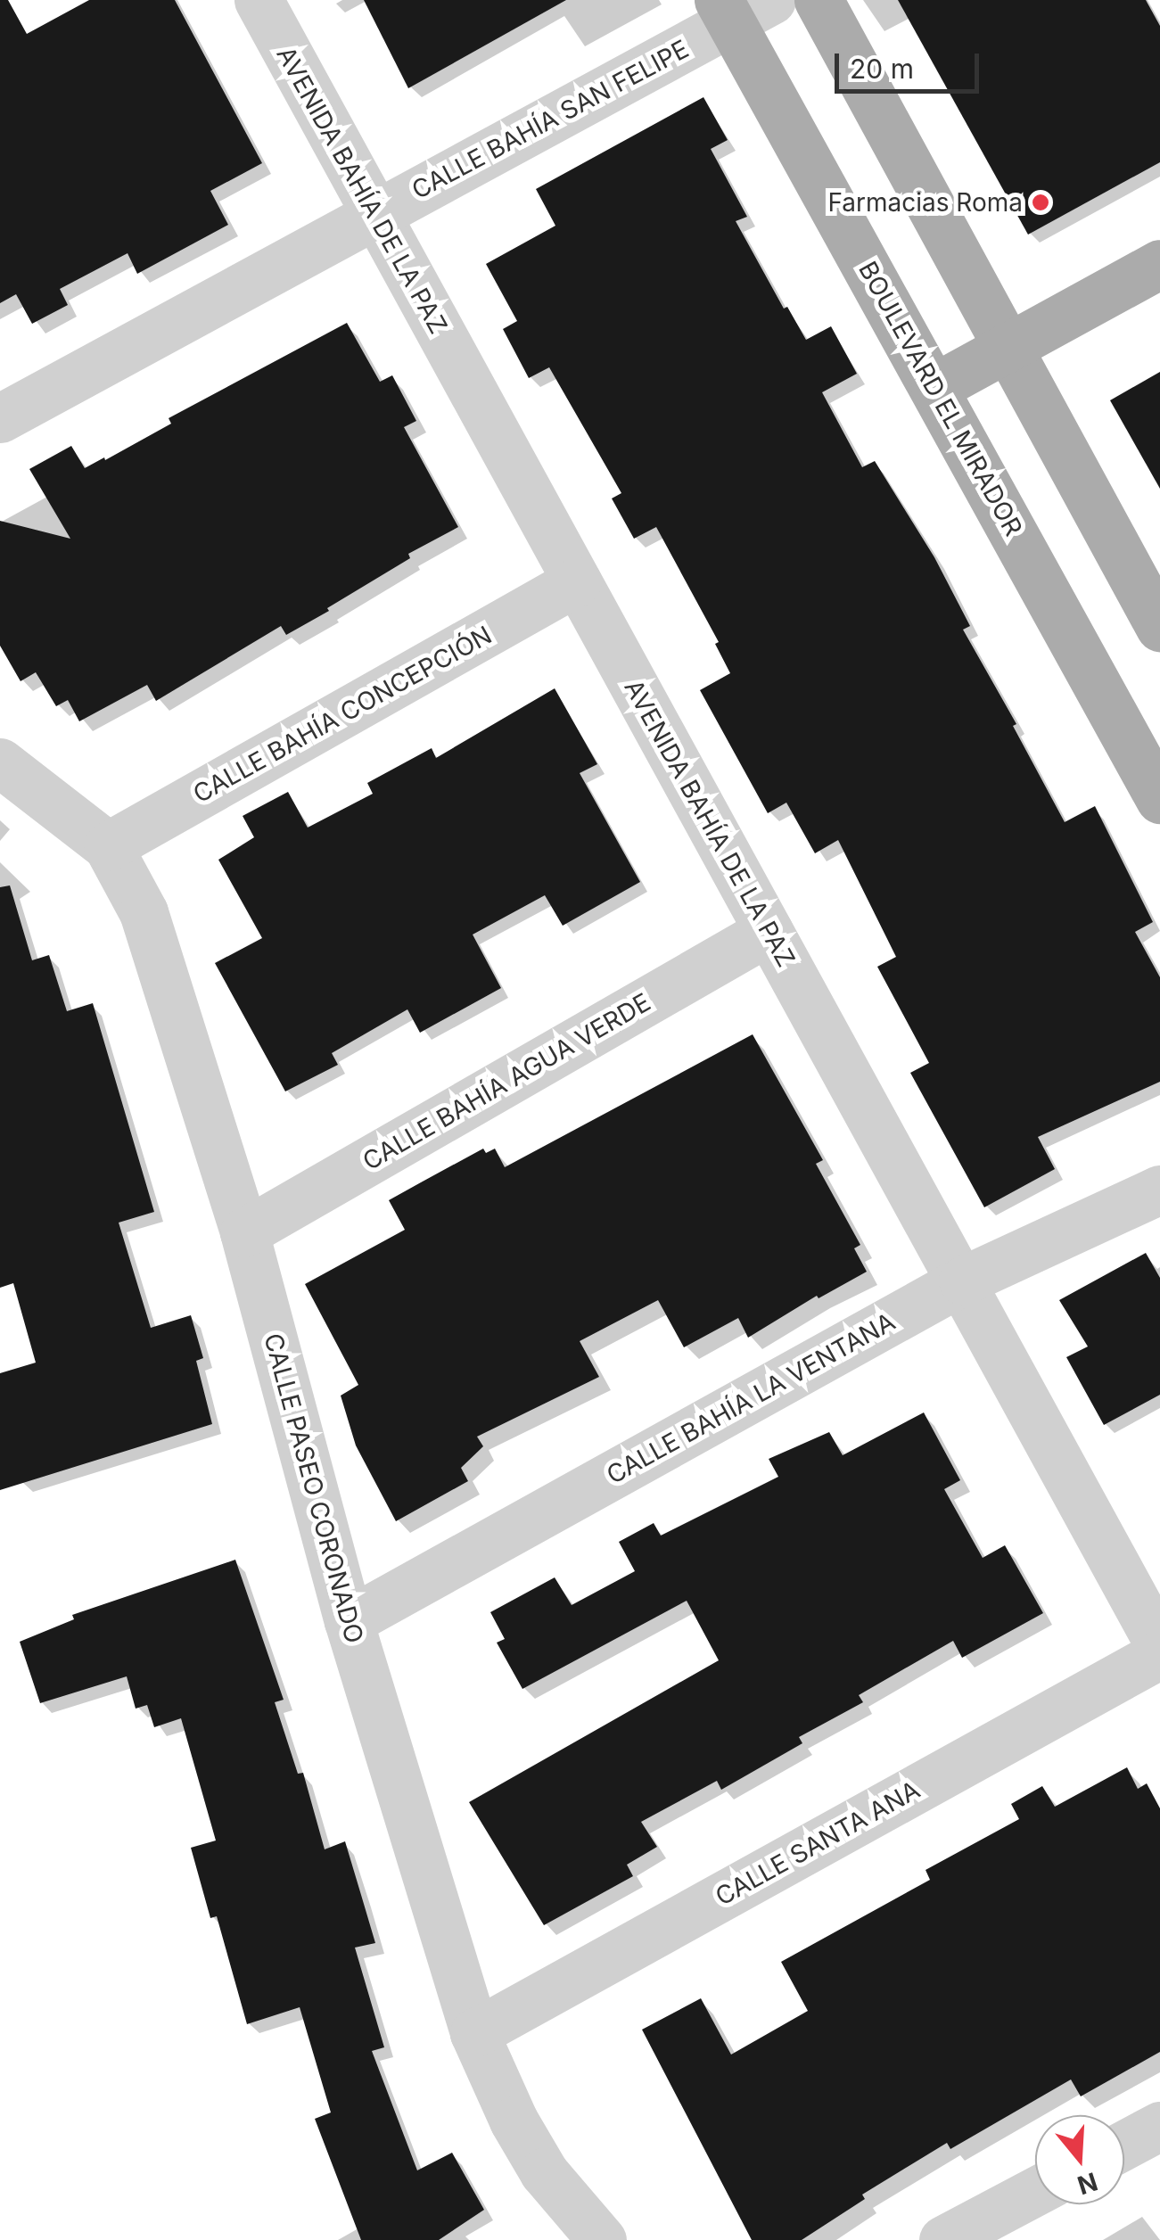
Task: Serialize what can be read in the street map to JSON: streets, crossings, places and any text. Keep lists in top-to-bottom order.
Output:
{
  "streets": {
    "main road": ["BOULEVARD EL MIRADOR"],
    "street": [
      "CALLE BAHÍA SAN FELIPE",
      "AVENIDA BAHÍA DE LA PAZ",
      "CALLE BAHÍA CONCEPCIÓN",
      "CALLE BAHÍA AGUA VERDE",
      "CALLE BAHÍA LA VENTANA",
      "CALLE PASEO CORONADO",
      "CALLE SANTA ANA"
    ]
  },
  "crossings": [
    ["CALLE BAHÍA SAN FELIPE", "AVENIDA BAHÍA DE LA PAZ"],
    ["CALLE BAHÍA SAN FELIPE", "BOULEVARD EL MIRADOR"],
    ["AVENIDA BAHÍA DE LA PAZ", "CALLE BAHÍA CONCEPCIÓN"],
    ["AVENIDA BAHÍA DE LA PAZ", "CALLE BAHÍA AGUA VERDE"],
    ["AVENIDA BAHÍA DE LA PAZ", "CALLE BAHÍA LA VENTANA"],
    ["CALLE BAHÍA CONCEPCIÓN", "CALLE PASEO CORONADO"],
    ["CALLE BAHÍA AGUA VERDE", "CALLE PASEO CORONADO"],
    ["CALLE BAHÍA LA VENTANA", "CALLE PASEO CORONADO"],
    ["CALLE PASEO CORONADO", "CALLE SANTA ANA"]
  ],
  "places": ["Farmacias Roma"],
  "scale_bar": "20 m",
  "north": "bottom"
}
